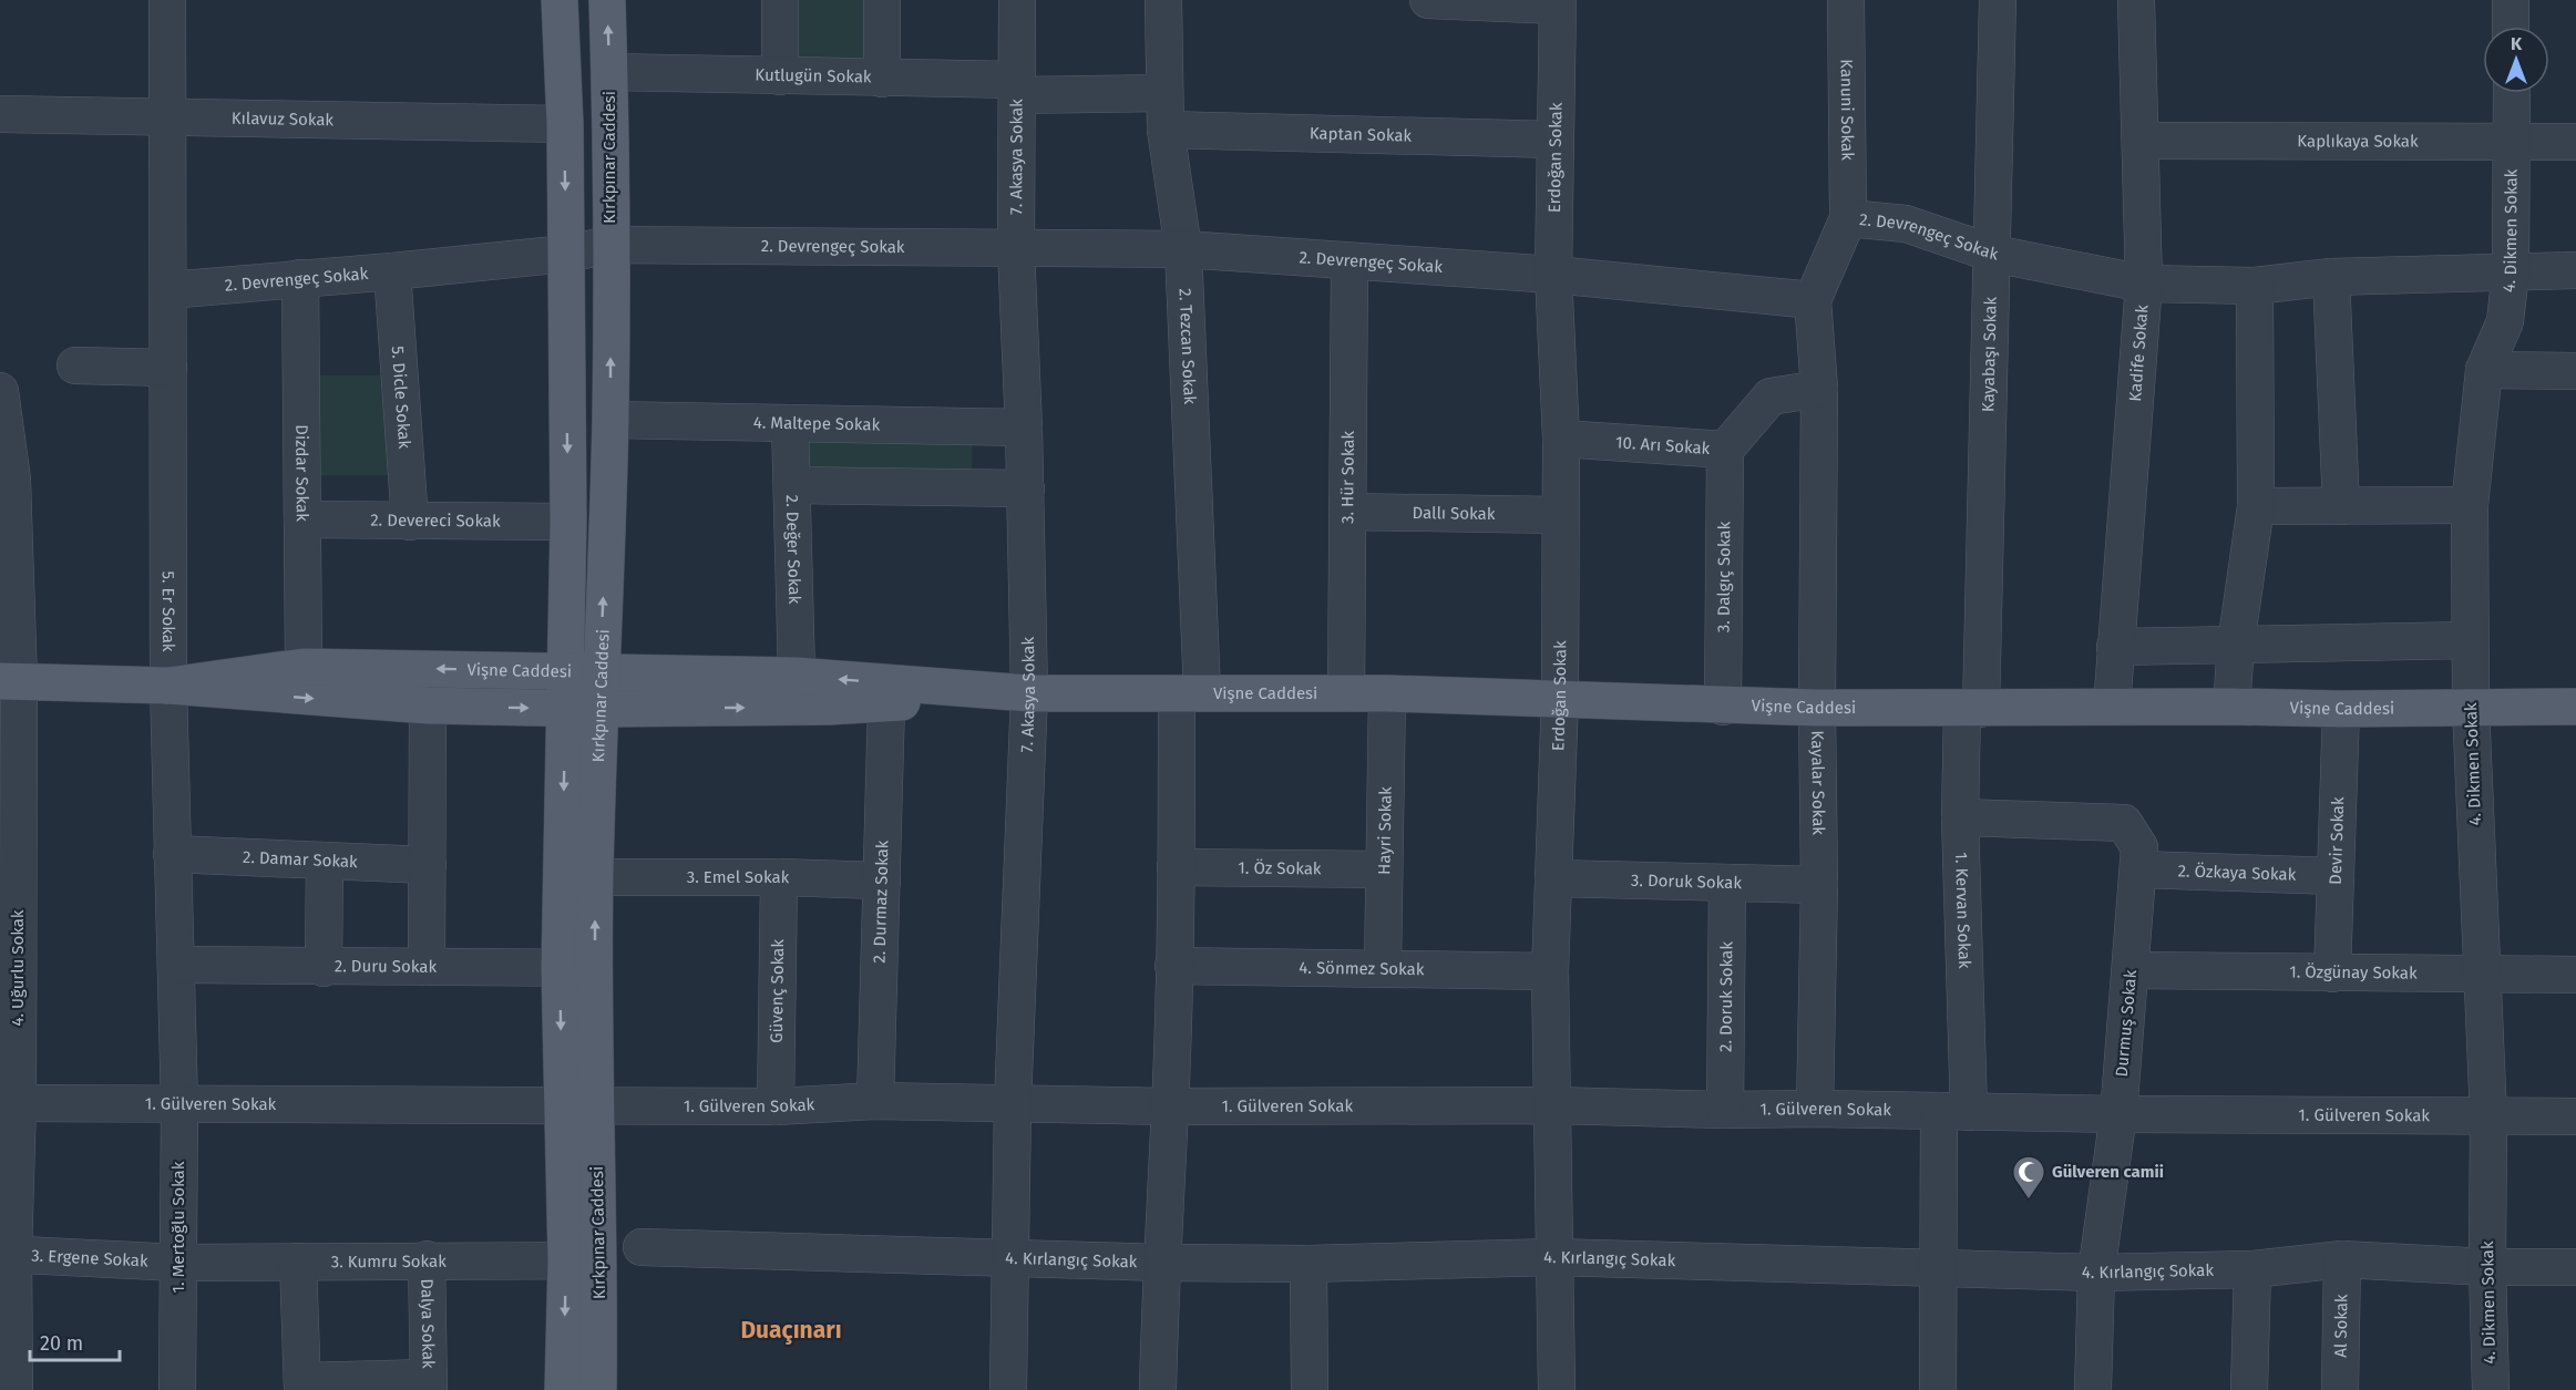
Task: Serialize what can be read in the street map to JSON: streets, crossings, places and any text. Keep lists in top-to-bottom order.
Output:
{
  "streets": {
    "main road": ["Kırkpınar Caddesi", "Vişne Caddesi"],
    "street": [
      "Kutlugün Sokak",
      "Kanuni Sokak",
      "Kılavuz Sokak",
      "Kaptan Sokak",
      "Kaplıkaya Sokak",
      "7. Akasya Sokak",
      "Erdoğan Sokak",
      "4. Dikmen Sokak",
      "2. Devrengeç Sokak",
      "2. Tezcan Sokak",
      "Kadife Sokak",
      "Kayabaşı Sokak",
      "5. Dicle Sokak",
      "4. Maltepe Sokak",
      "10. Arı Sokak",
      "Dizdar Sokak",
      "3. Hür Sokak",
      "Dallı Sokak",
      "2. Devereci Sokak",
      "2. Değer Sokak",
      "3. Dalgıç Sokak",
      "5. Er Sokak",
      "Kayalar Sokak",
      "Hayri Sokak",
      "Devir Sokak",
      "2. Damar Sokak",
      "1. Öz Sokak",
      "2. Özkaya Sokak",
      "3. Emel Sokak",
      "3. Doruk Sokak",
      "2. Durmaz Sokak",
      "1. Kervan Sokak",
      "2. Duru Sokak",
      "4. Uğurlu Sokak",
      "4. Sönmez Sokak",
      "1. Özgünay Sokak",
      "Güvenç Sokak",
      "2. Doruk Sokak",
      "Durmuş Sokak",
      "1. Gülveren Sokak",
      "1. Mertoğlu Sokak",
      "3. Ergene Sokak",
      "4. Kırlangıç Sokak",
      "3. Kumru Sokak",
      "Dalya Sokak",
      "Al Sokak"
    ]
  },
  "crossings": [
    ["Kutlugün Sokak", "Kırkpınar Caddesi"],
    ["Kutlugün Sokak", "7. Akasya Sokak"],
    ["Kutlugün Sokak", "2. Tezcan Sokak"],
    ["Kanuni Sokak", "2. Devrengeç Sokak"],
    ["Kılavuz Sokak", "Kırkpınar Caddesi"],
    ["Kılavuz Sokak", "5. Er Sokak"],
    ["Kaptan Sokak", "Erdoğan Sokak"],
    ["Kaptan Sokak", "2. Tezcan Sokak"],
    ["Kaplıkaya Sokak", "4. Dikmen Sokak"],
    ["Kaplıkaya Sokak", "Kadife Sokak"],
    ["Kırkpınar Caddesi", "2. Devrengeç Sokak"],
    ["Kırkpınar Caddesi", "4. Maltepe Sokak"],
    ["Kırkpınar Caddesi", "2. Devereci Sokak"],
    ["Kırkpınar Caddesi", "Vişne Caddesi"],
    ["Kırkpınar Caddesi", "3. Emel Sokak"],
    ["Kırkpınar Caddesi", "2. Duru Sokak"],
    ["Kırkpınar Caddesi", "1. Gülveren Sokak"],
    ["Kırkpınar Caddesi", "3. Kumru Sokak"],
    ["7. Akasya Sokak", "2. Devrengeç Sokak"],
    ["7. Akasya Sokak", "4. Maltepe Sokak"],
    ["7. Akasya Sokak", "Vişne Caddesi"],
    ["7. Akasya Sokak", "1. Gülveren Sokak"],
    ["7. Akasya Sokak", "4. Kırlangıç Sokak"],
    ["Erdoğan Sokak", "2. Devrengeç Sokak"],
    ["Erdoğan Sokak", "10. Arı Sokak"],
    ["Erdoğan Sokak", "Dallı Sokak"],
    ["Erdoğan Sokak", "Vişne Caddesi"],
    ["Erdoğan Sokak", "3. Doruk Sokak"],
    ["Erdoğan Sokak", "4. Sönmez Sokak"],
    ["Erdoğan Sokak", "1. Gülveren Sokak"],
    ["Erdoğan Sokak", "4. Kırlangıç Sokak"],
    ["4. Dikmen Sokak", "2. Devrengeç Sokak"],
    ["4. Dikmen Sokak", "Vişne Caddesi"],
    ["4. Dikmen Sokak", "1. Özgünay Sokak"],
    ["4. Dikmen Sokak", "1. Gülveren Sokak"],
    ["4. Dikmen Sokak", "4. Kırlangıç Sokak"],
    ["2. Devrengeç Sokak", "2. Tezcan Sokak"],
    ["2. Devrengeç Sokak", "Kadife Sokak"],
    ["2. Devrengeç Sokak", "Kayabaşı Sokak"],
    ["2. Devrengeç Sokak", "5. Dicle Sokak"],
    ["2. Devrengeç Sokak", "Dizdar Sokak"],
    ["2. Devrengeç Sokak", "3. Hür Sokak"],
    ["2. Devrengeç Sokak", "5. Er Sokak"],
    ["2. Devrengeç Sokak", "Kayalar Sokak"],
    ["2. Tezcan Sokak", "Vişne Caddesi"],
    ["2. Tezcan Sokak", "1. Öz Sokak"],
    ["2. Tezcan Sokak", "4. Sönmez Sokak"],
    ["2. Tezcan Sokak", "1. Gülveren Sokak"],
    ["2. Tezcan Sokak", "4. Kırlangıç Sokak"],
    ["Kadife Sokak", "Vişne Caddesi"],
    ["Kayabaşı Sokak", "Vişne Caddesi"],
    ["Kayabaşı Sokak", "1. Kervan Sokak"],
    ["5. Dicle Sokak", "2. Devereci Sokak"],
    ["4. Maltepe Sokak", "2. Değer Sokak"],
    ["10. Arı Sokak", "3. Dalgıç Sokak"],
    ["10. Arı Sokak", "Kayalar Sokak"],
    ["Dizdar Sokak", "2. Devereci Sokak"],
    ["Dizdar Sokak", "Vişne Caddesi"],
    ["3. Hür Sokak", "Dallı Sokak"],
    ["3. Hür Sokak", "Vişne Caddesi"],
    ["2. Değer Sokak", "Vişne Caddesi"],
    ["3. Dalgıç Sokak", "Vişne Caddesi"],
    ["5. Er Sokak", "Vişne Caddesi"],
    ["5. Er Sokak", "2. Damar Sokak"],
    ["5. Er Sokak", "2. Duru Sokak"],
    ["5. Er Sokak", "1. Gülveren Sokak"],
    ["5. Er Sokak", "1. Mertoğlu Sokak"],
    ["Vişne Caddesi", "Kayalar Sokak"],
    ["Vişne Caddesi", "Hayri Sokak"],
    ["Vişne Caddesi", "Devir Sokak"],
    ["Vişne Caddesi", "2. Durmaz Sokak"],
    ["Vişne Caddesi", "1. Kervan Sokak"],
    ["Vişne Caddesi", "4. Uğurlu Sokak"],
    ["Kayalar Sokak", "3. Doruk Sokak"],
    ["Kayalar Sokak", "1. Gülveren Sokak"],
    ["Hayri Sokak", "1. Öz Sokak"],
    ["Hayri Sokak", "4. Sönmez Sokak"],
    ["Devir Sokak", "2. Özkaya Sokak"],
    ["Devir Sokak", "1. Özgünay Sokak"],
    ["2. Özkaya Sokak", "Durmuş Sokak"],
    ["3. Emel Sokak", "2. Durmaz Sokak"],
    ["3. Emel Sokak", "Güvenç Sokak"],
    ["3. Doruk Sokak", "2. Doruk Sokak"],
    ["2. Durmaz Sokak", "1. Gülveren Sokak"],
    ["1. Kervan Sokak", "Durmuş Sokak"],
    ["1. Kervan Sokak", "1. Gülveren Sokak"],
    ["1. Kervan Sokak", "4. Kırlangıç Sokak"],
    ["4. Uğurlu Sokak", "1. Gülveren Sokak"],
    ["4. Uğurlu Sokak", "3. Ergene Sokak"],
    ["1. Özgünay Sokak", "Durmuş Sokak"],
    ["Güvenç Sokak", "1. Gülveren Sokak"],
    ["2. Doruk Sokak", "1. Gülveren Sokak"],
    ["Durmuş Sokak", "1. Gülveren Sokak"],
    ["Durmuş Sokak", "4. Kırlangıç Sokak"],
    ["1. Gülveren Sokak", "1. Mertoğlu Sokak"],
    ["1. Mertoğlu Sokak", "3. Ergene Sokak"],
    ["1. Mertoğlu Sokak", "3. Kumru Sokak"],
    ["3. Ergene Sokak", "3. Kumru Sokak"],
    ["4. Kırlangıç Sokak", "Al Sokak"],
    ["3. Kumru Sokak", "Dalya Sokak"]
  ],
  "districts": ["Duaçınarı"],
  "places": {
    "mosque": ["Gülveren camii"]
  },
  "scale_bar": "20 m",
  "north": "top"
}
